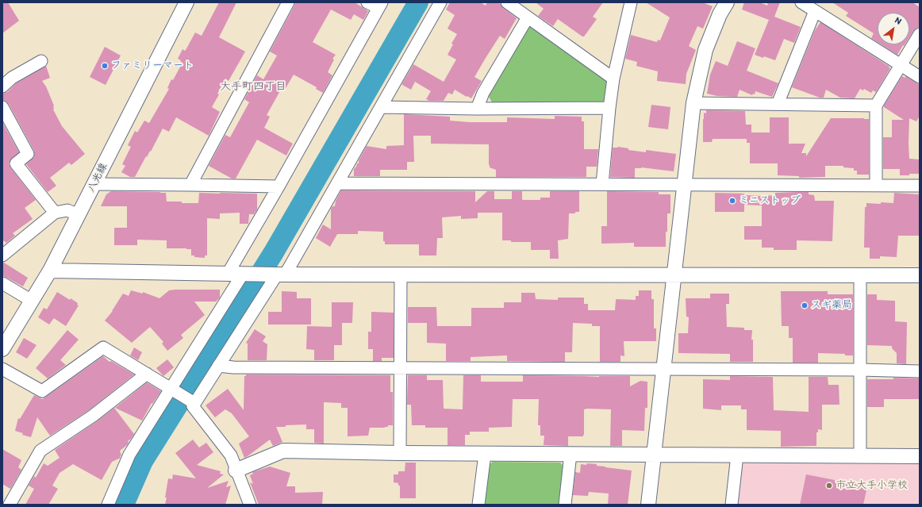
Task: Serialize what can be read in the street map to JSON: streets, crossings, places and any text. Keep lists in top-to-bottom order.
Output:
{
  "streets": {
    "street": ["八光線"]
  },
  "districts": ["大手町四丁目"],
  "places": [
    "ファミリーマート",
    "ミニストップ",
    "スギ薬局",
    "市立大手小学校"
  ],
  "north": "top right"
}
